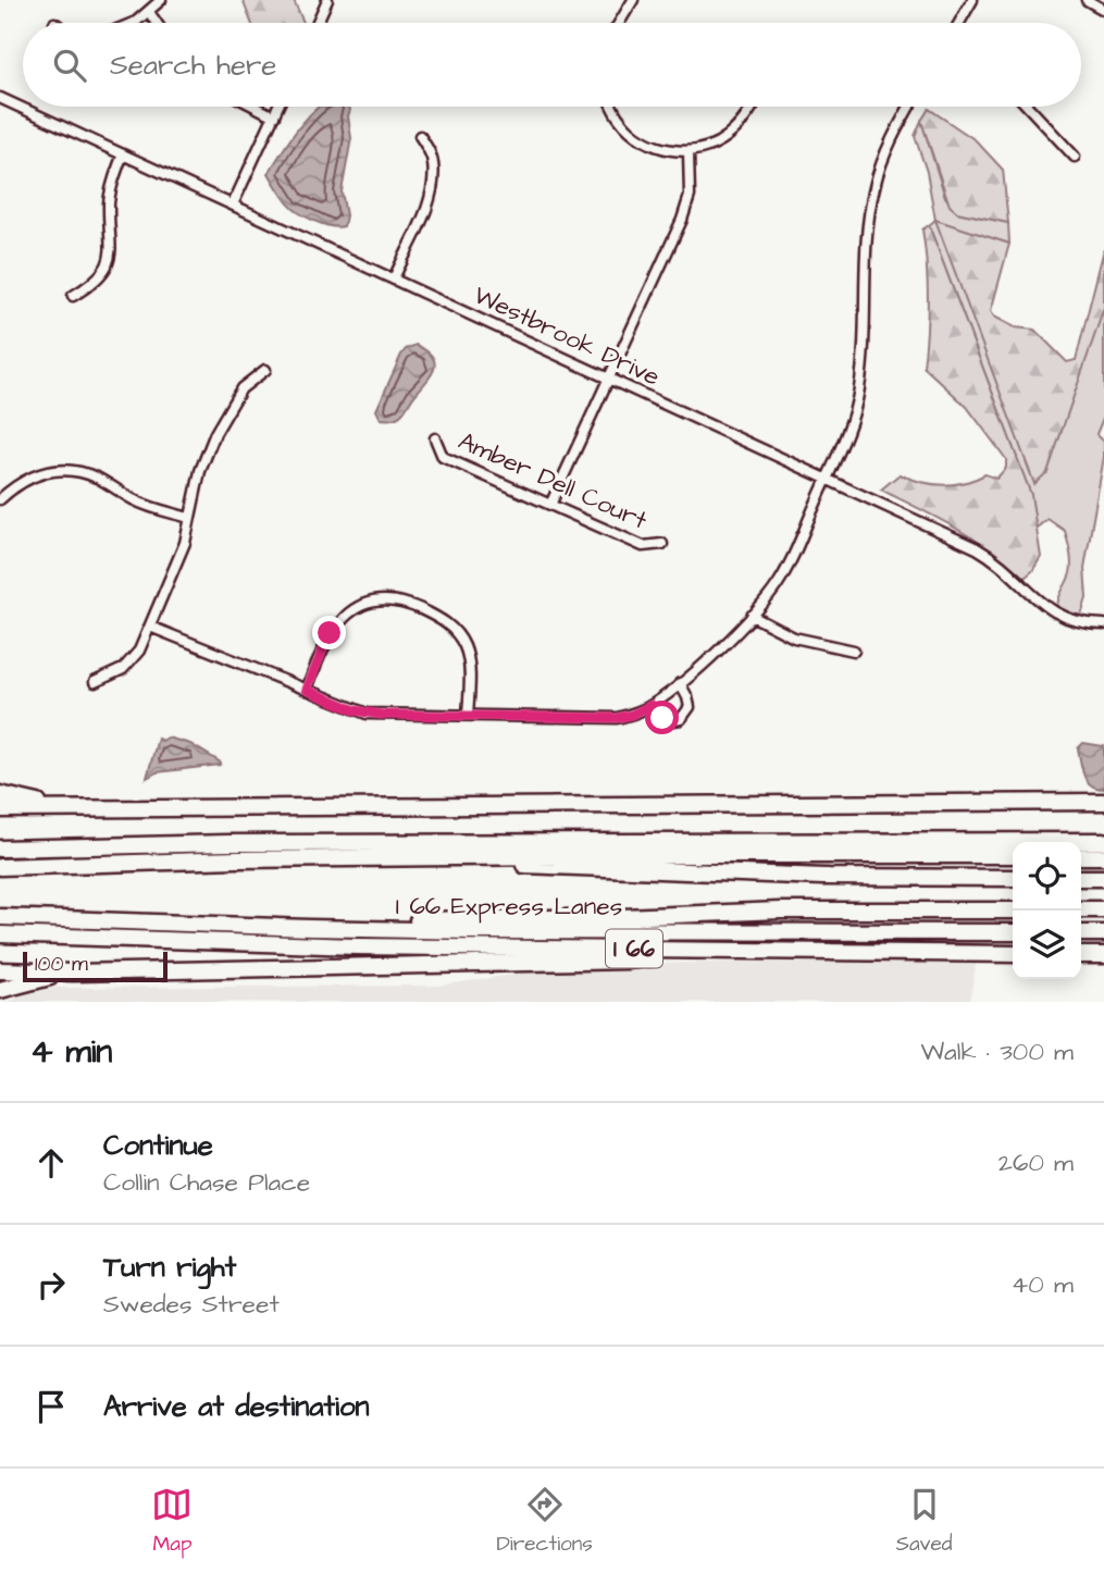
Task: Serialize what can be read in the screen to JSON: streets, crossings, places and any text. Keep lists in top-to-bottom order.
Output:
{
  "streets": {
    "highway": ["I 66 Express Lanes", "I 66"],
    "street": ["Westbrook Drive", "Amber Dell Court"]
  },
  "scale_bar": "100 m",
  "page": {
    "search": "Search here",
    "scale": "100 m",
    "heading": ["4 min", "Walk · 300 m"],
    "list": [
      ["Continue", "Collin Chase Place", "260 m"],
      ["Turn right", "Swedes Street", "40 m"],
      "Arrive at destination"
    ],
    "nav": ["Map", "Directions", "Saved"]
  }
}
